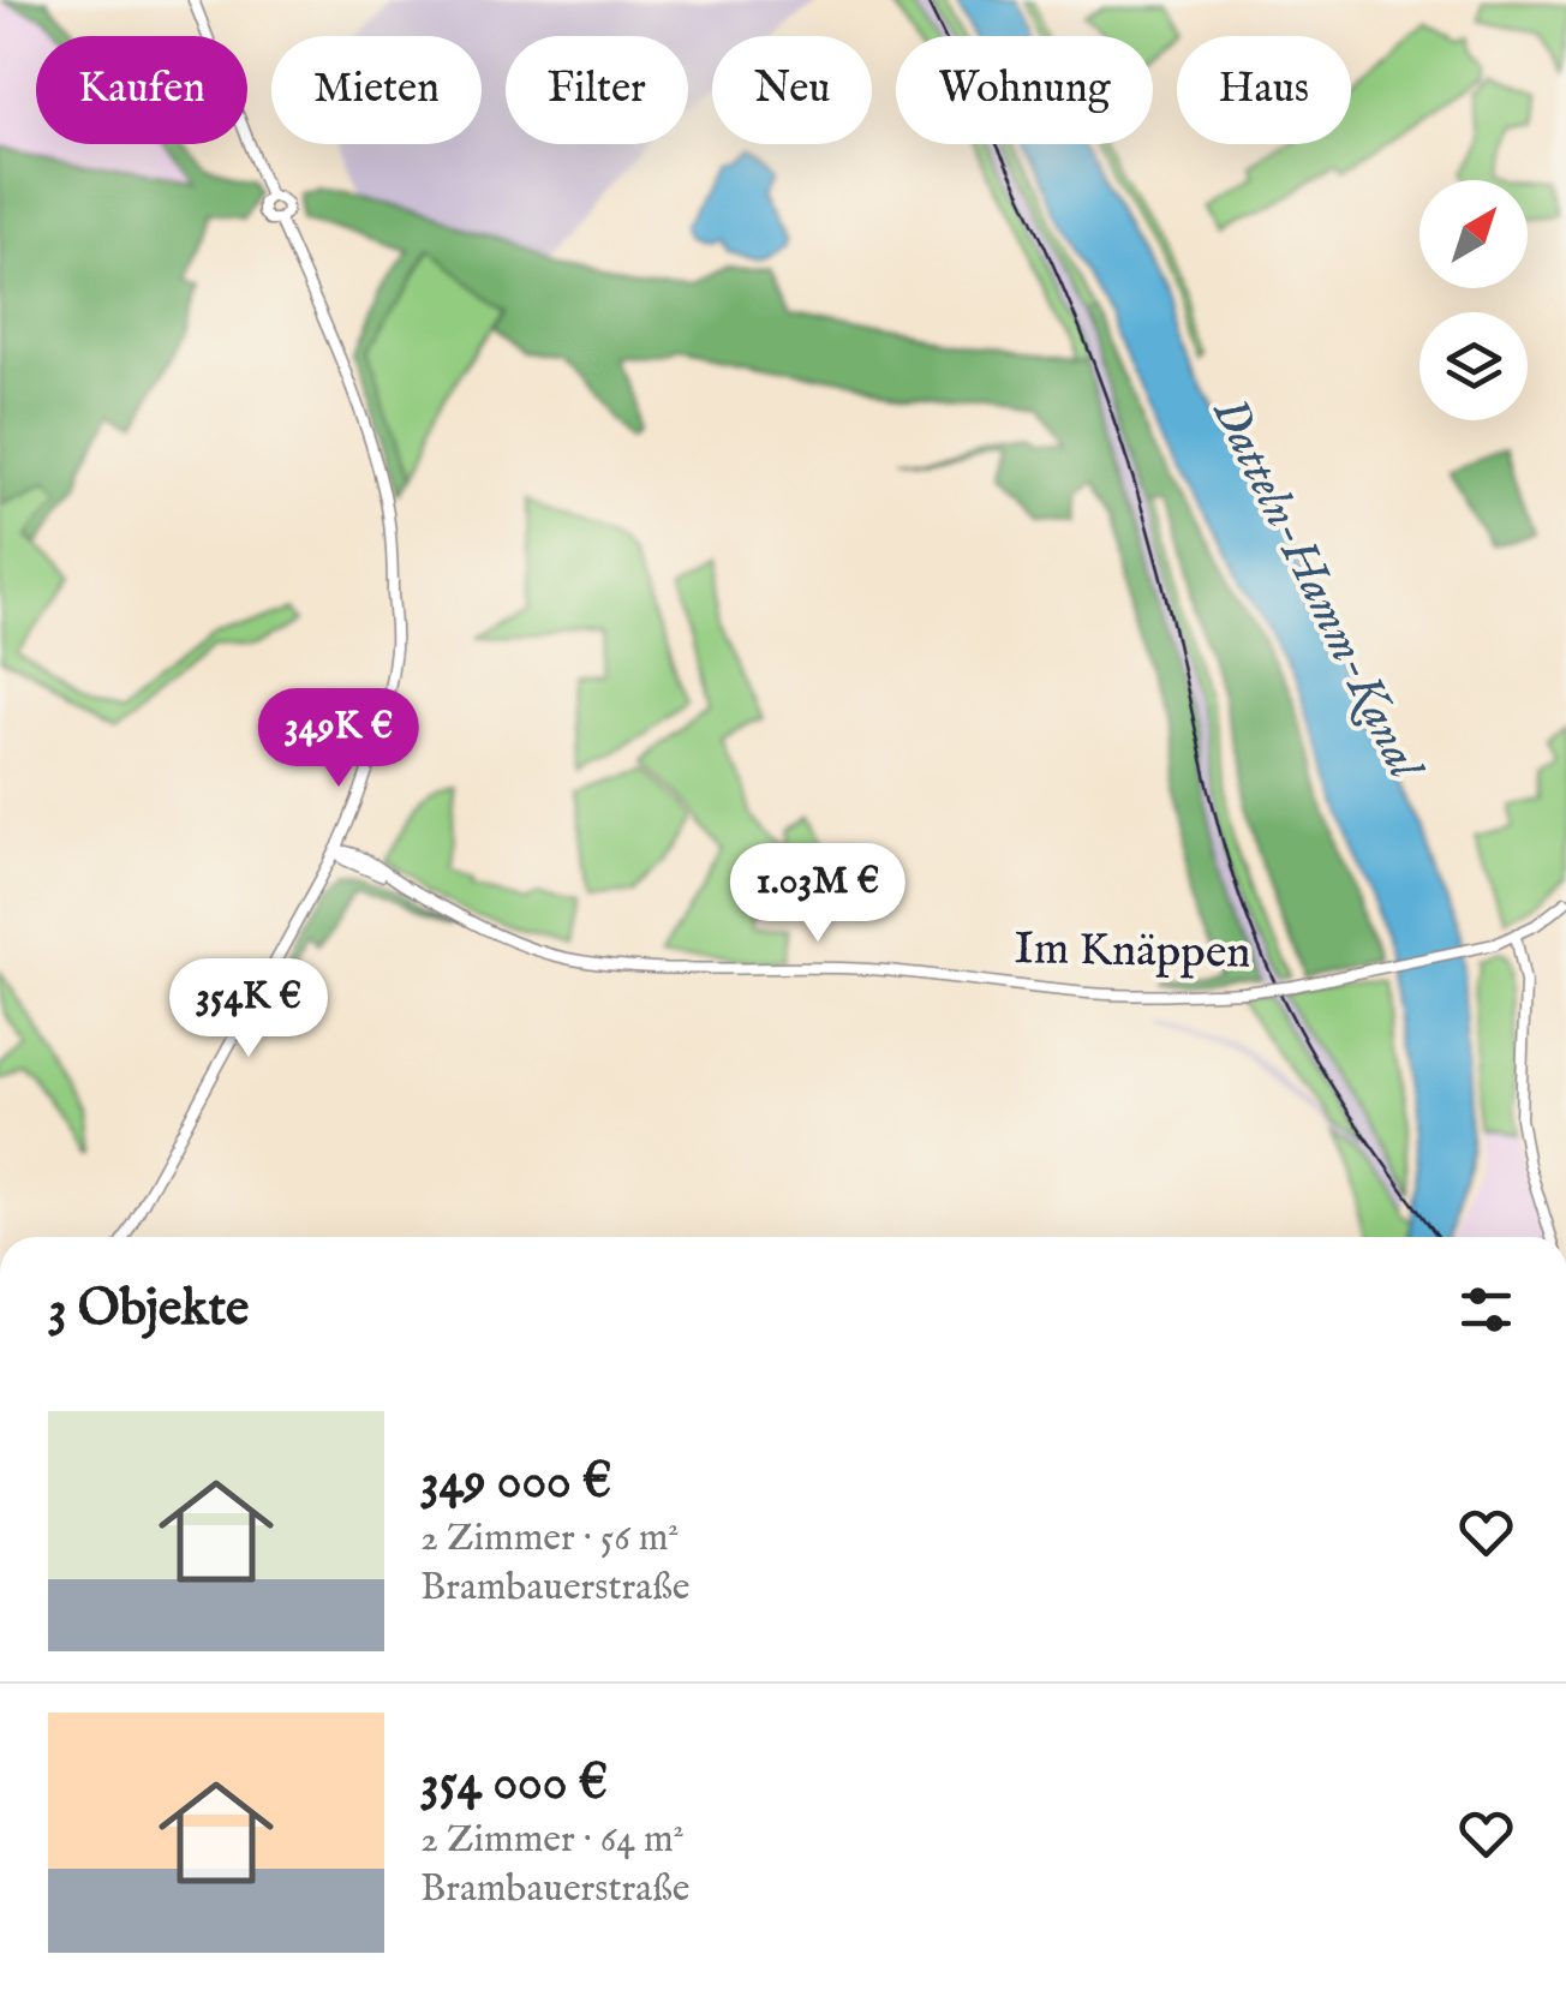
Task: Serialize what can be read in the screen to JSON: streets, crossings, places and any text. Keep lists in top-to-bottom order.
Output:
{
  "streets": {
    "street": ["Im Knäppen"]
  },
  "water": ["Datteln-Hamm-Kanal"],
  "north": "top right",
  "page": {
    "chip": [
      "Kaufen",
      "Mieten",
      "Filter",
      "Neu",
      "Wohnung",
      "Haus"
    ],
    "price": ["349K €", "1.03M €", "354K €"],
    "heading": "3 Objekte",
    "list": [
      {
        "name": "349 000 €",
        "note": "2 Zimmer · 56 m² · Brambauerstraße"
      },
      {
        "name": "354 000 €",
        "note": "2 Zimmer · 64 m² · Brambauerstraße"
      }
    ]
  }
}
